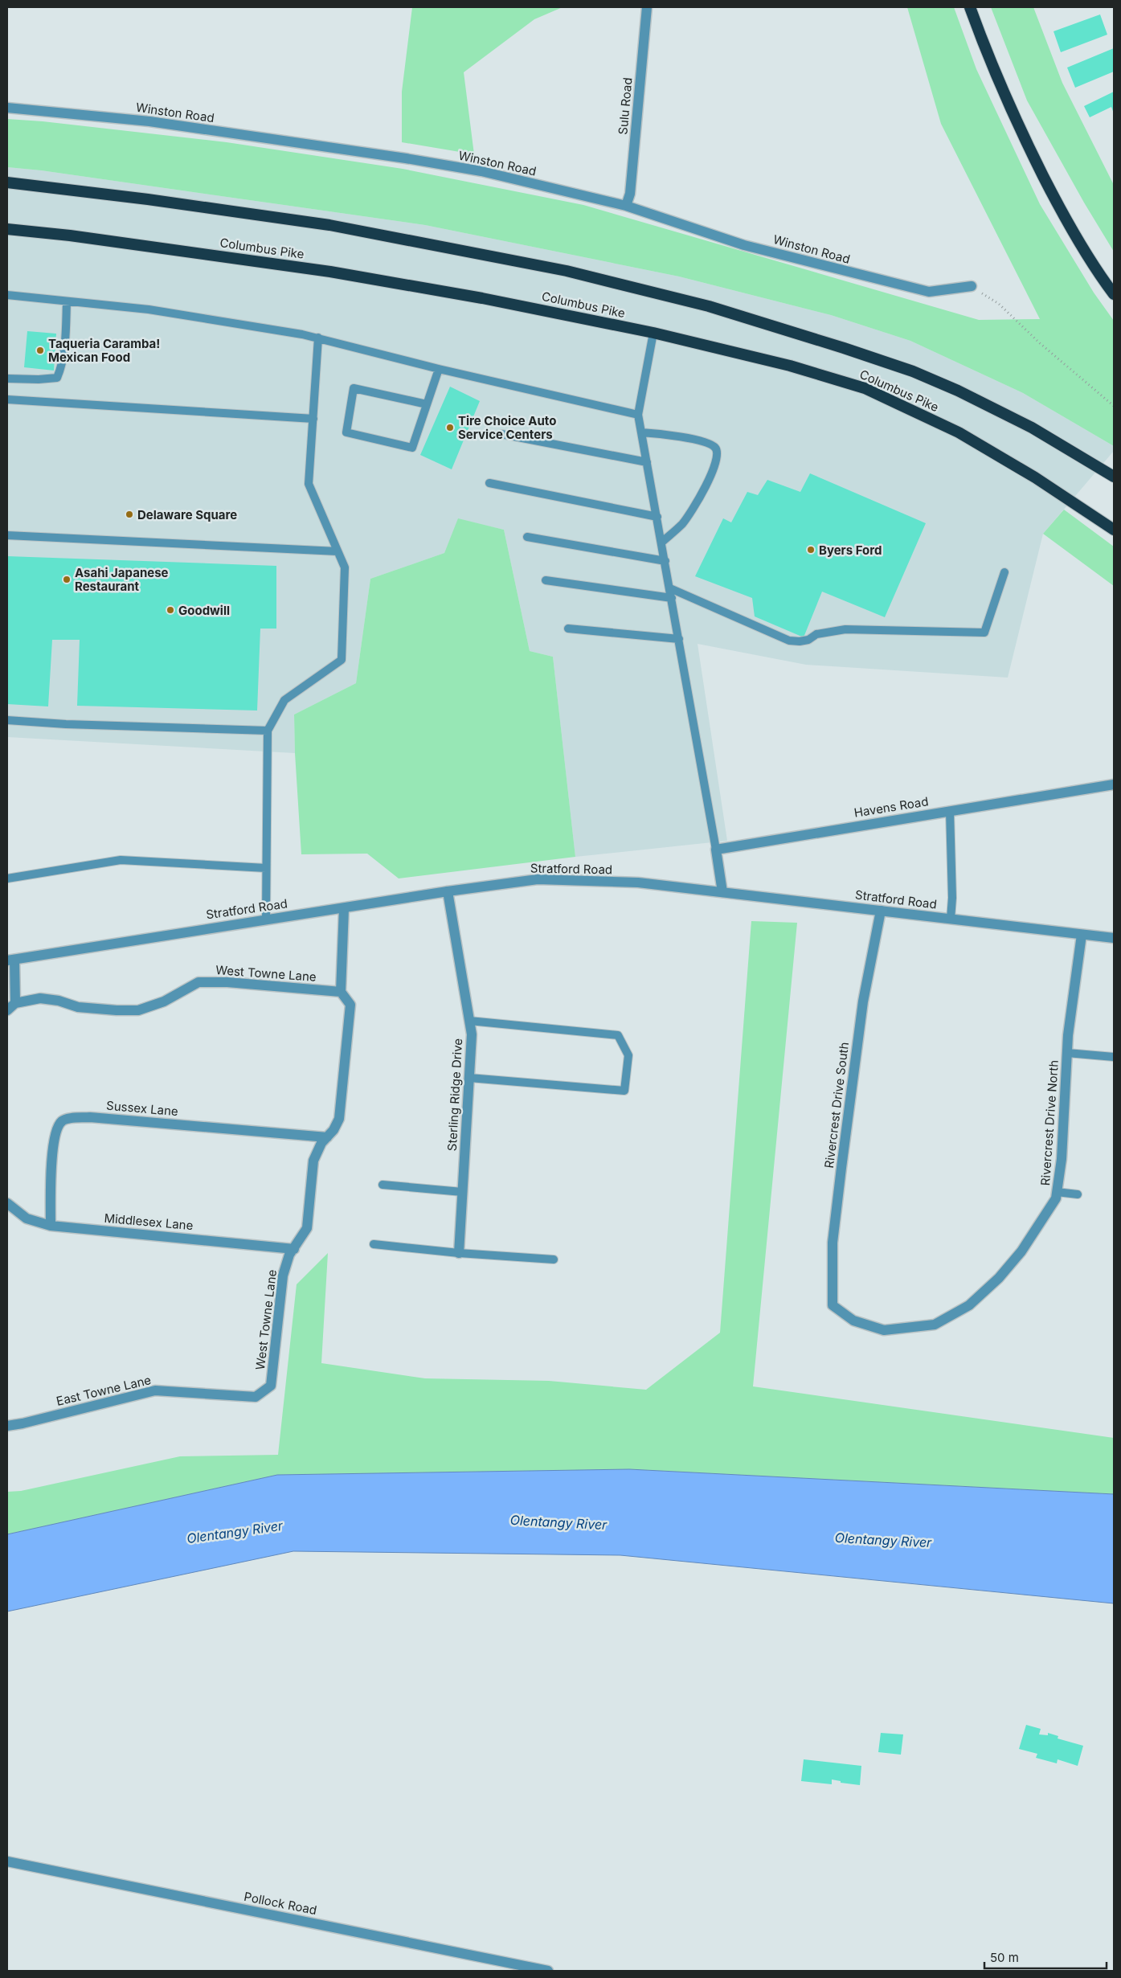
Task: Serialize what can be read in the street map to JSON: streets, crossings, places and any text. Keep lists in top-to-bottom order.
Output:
{
  "streets": {
    "highway": ["Columbus Pike"],
    "street": [
      "Sulu Road",
      "Winston Road",
      "Havens Road",
      "Stratford Road",
      "West Towne Lane",
      "Sterling Ridge Drive",
      "Rivercrest Drive South",
      "Sussex Lane",
      "Rivercrest Drive North",
      "Middlesex Lane",
      "East Towne Lane",
      "Pollock Road"
    ]
  },
  "crossings": [
    ["Sulu Road", "Winston Road"],
    ["Stratford Road", "Sterling Ridge Drive"],
    ["Stratford Road", "Rivercrest Drive South"],
    ["Stratford Road", "Rivercrest Drive North"],
    ["West Towne Lane", "Sussex Lane"],
    ["West Towne Lane", "Middlesex Lane"],
    ["West Towne Lane", "East Towne Lane"],
    ["Rivercrest Drive South", "Rivercrest Drive North"],
    ["Sussex Lane", "Middlesex Lane"]
  ],
  "water": ["Olentangy River"],
  "places": [
    "Taqueria Caramba! Mexican Food",
    "Tire Choice Auto Service Centers",
    "Delaware Square",
    "Byers Ford",
    "Asahi Japanese Restaurant",
    "Goodwill"
  ],
  "scale_bar": "50 m"
}
